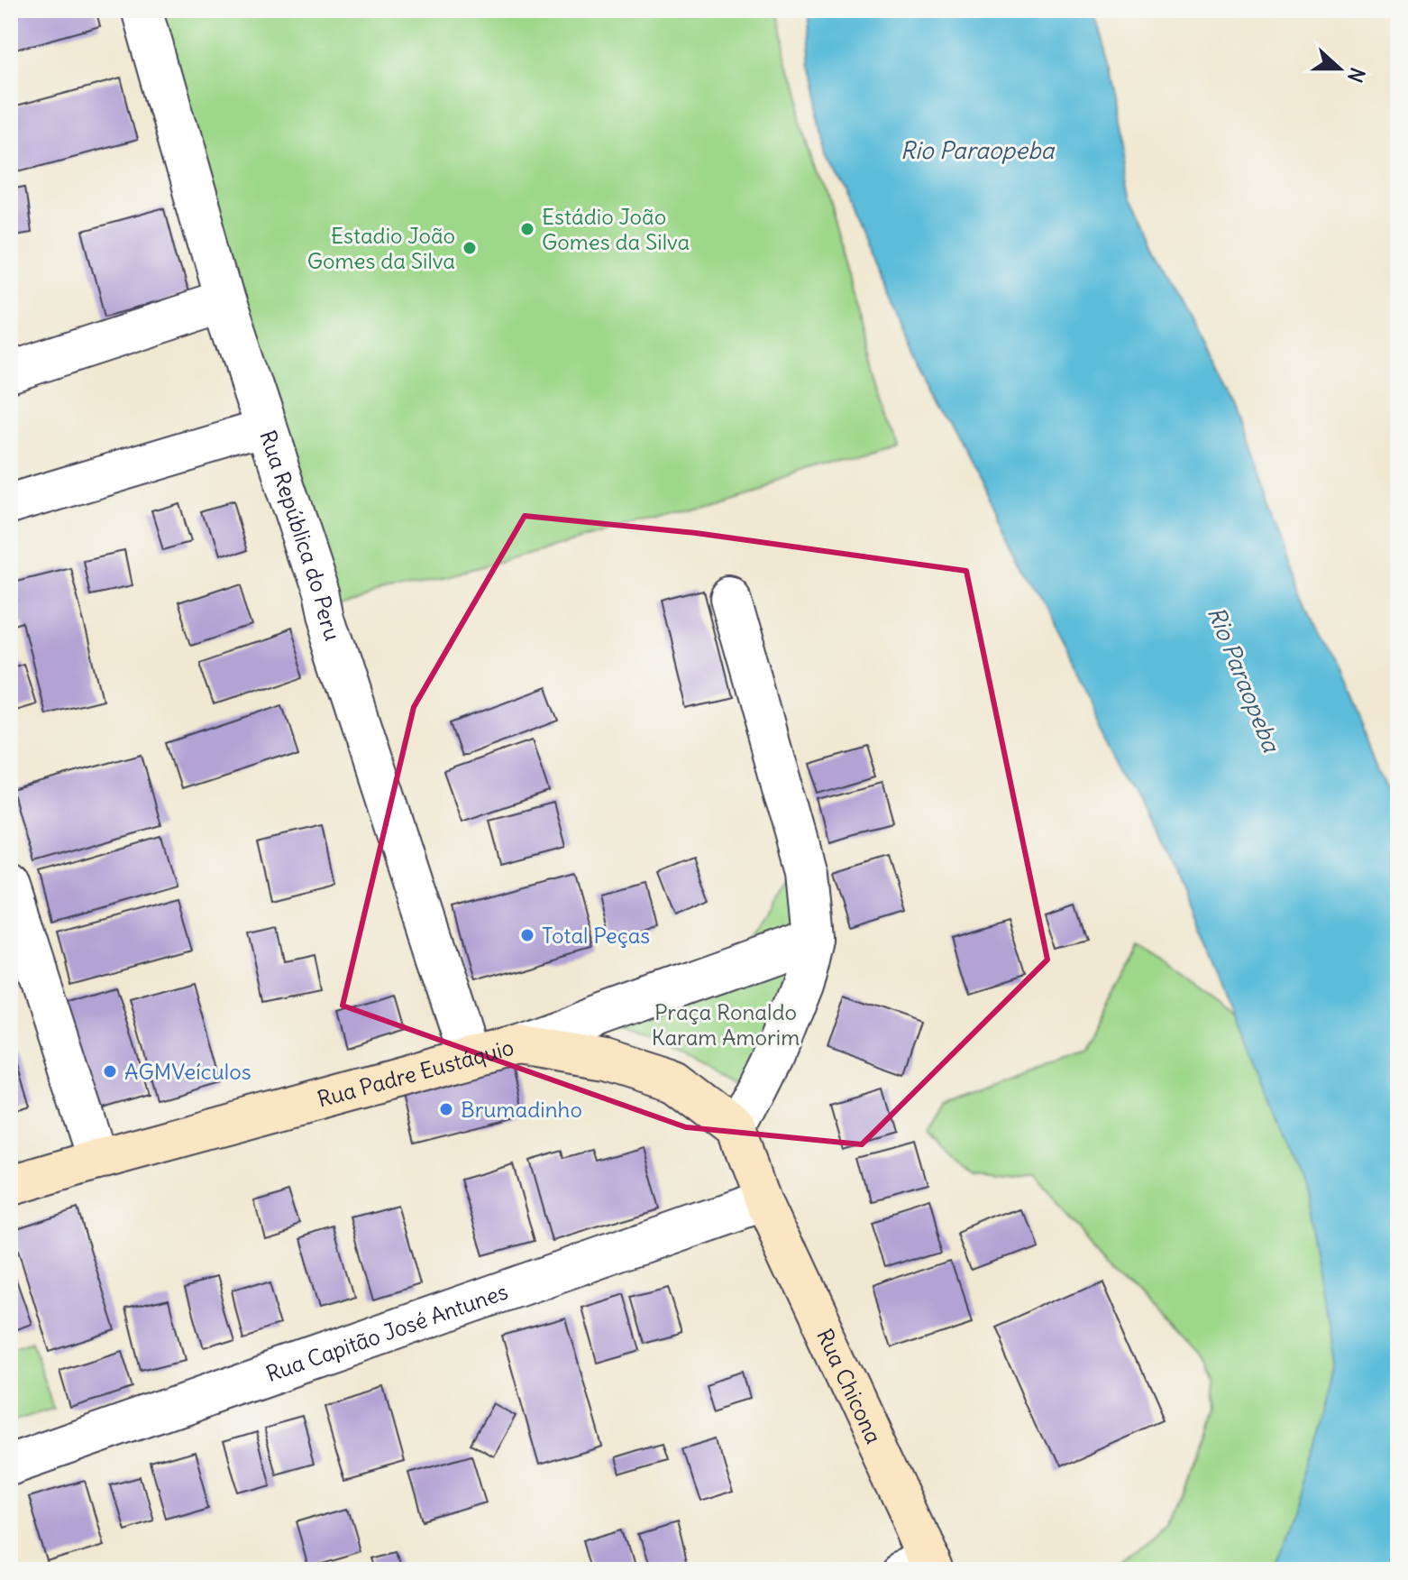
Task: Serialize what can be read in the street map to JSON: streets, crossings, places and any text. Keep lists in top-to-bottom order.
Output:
{
  "streets": {
    "main road": ["Rua Padre Eustáquio", "Rua Chicona"],
    "street": ["Rua República do Peru", "Rua Capitão José Antunes"]
  },
  "crossings": [
    ["Rua República do Peru", "Rua Padre Eustáquio"],
    ["Rua Capitão José Antunes", "Rua Chicona"]
  ],
  "water": ["Rio Paraopeba"],
  "parks": ["Praça Ronaldo Karam Amorim"],
  "places": [
    "Estádio João Gomes da Silva",
    "Estadio João Gomes da Silva",
    "Total Peças",
    "AGMVeículos",
    "Brumadinho"
  ],
  "north": "right"
}
